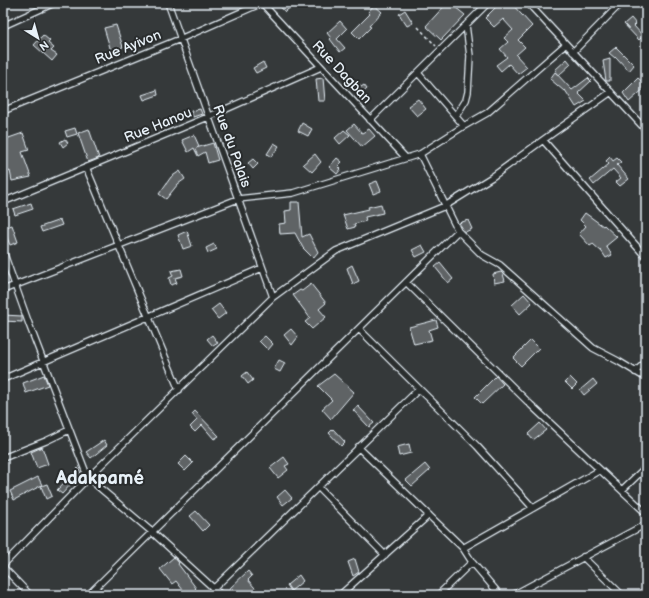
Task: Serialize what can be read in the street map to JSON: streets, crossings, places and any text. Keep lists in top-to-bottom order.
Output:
{
  "streets": {
    "street": [
      "Rue Ayivon",
      "Rue Dagban",
      "Rue Hanou",
      "Rue du Palais"
    ]
  },
  "crossings": [
    ["Rue Ayivon", "Rue Dagban"],
    ["Rue Ayivon", "Rue du Palais"],
    ["Rue Dagban", "Rue Hanou"],
    ["Rue Hanou", "Rue du Palais"]
  ],
  "districts": ["Adakpamé"],
  "north": "bottom right"
}
